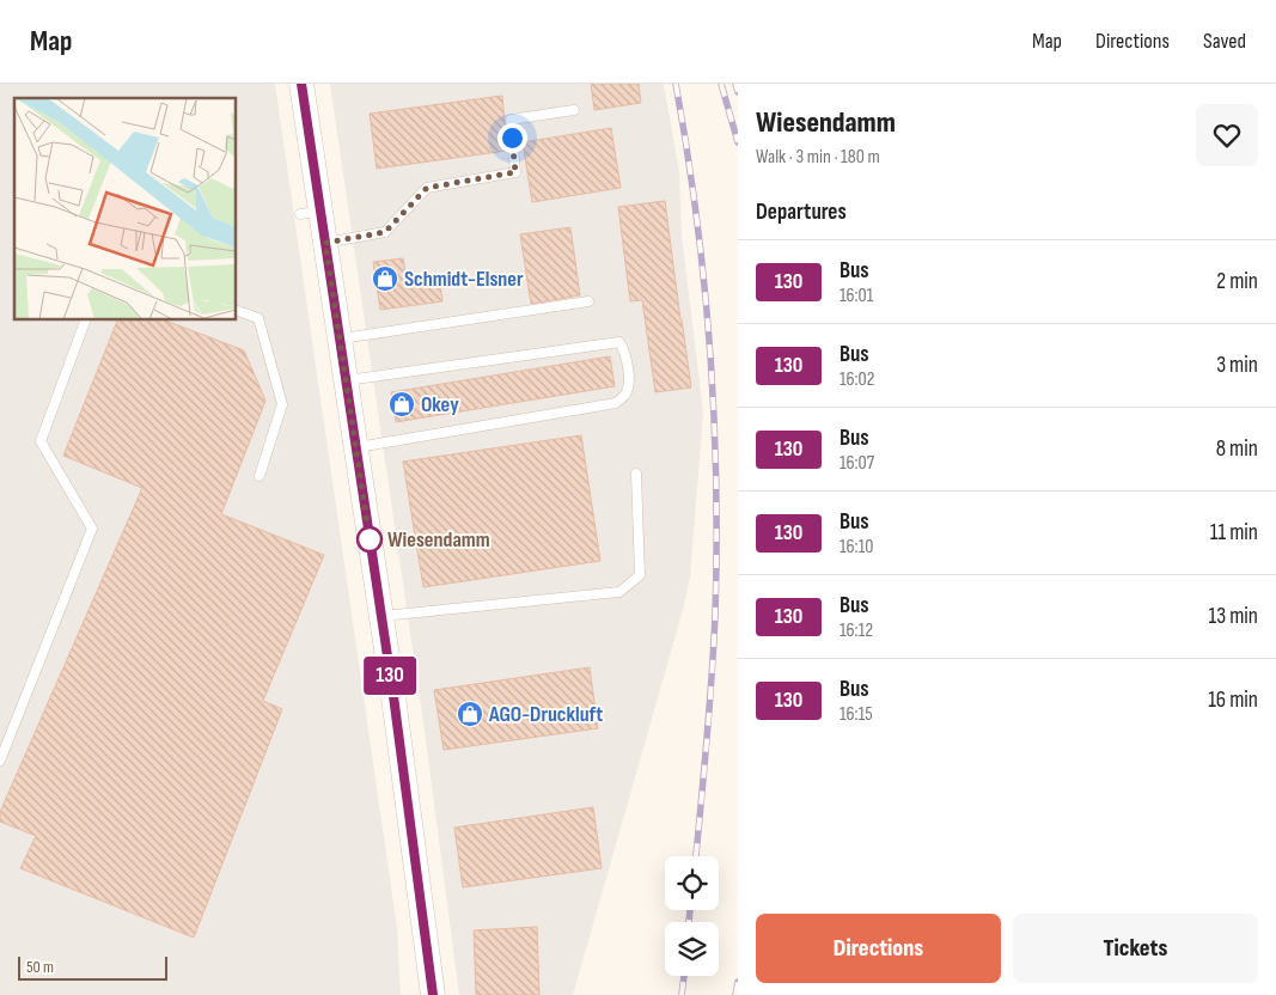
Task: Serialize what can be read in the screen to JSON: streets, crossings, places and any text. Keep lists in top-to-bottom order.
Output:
{
  "places": {
    "shop": ["Schmidt-Elsner", "Okey", "AGO-Druckluft"],
    "other": ["Wiesendamm"]
  },
  "lines": ["bus line 130"],
  "scale_bar": "50 m",
  "page": {
    "header": "Map",
    "nav": ["Map", "Directions", "Saved"],
    "on_map": "130",
    "heading": [
      ["Wiesendamm", "Walk · 3 min · 180 m"],
      "Departures"
    ],
    "list": [
      {
        "mark": "130",
        "name": "Bus",
        "note": "16:01",
        "value": "2 min"
      },
      {
        "mark": "130",
        "name": "Bus",
        "note": "16:02",
        "value": "3 min"
      },
      {
        "mark": "130",
        "name": "Bus",
        "note": "16:07",
        "value": "8 min"
      },
      {
        "mark": "130",
        "name": "Bus",
        "note": "16:10",
        "value": "11 min"
      },
      {
        "mark": "130",
        "name": "Bus",
        "note": "16:12",
        "value": "13 min"
      },
      {
        "mark": "130",
        "name": "Bus",
        "note": "16:15",
        "value": "16 min"
      }
    ],
    "buttons": ["Directions", "Tickets"],
    "scale": "50 m"
  }
}
